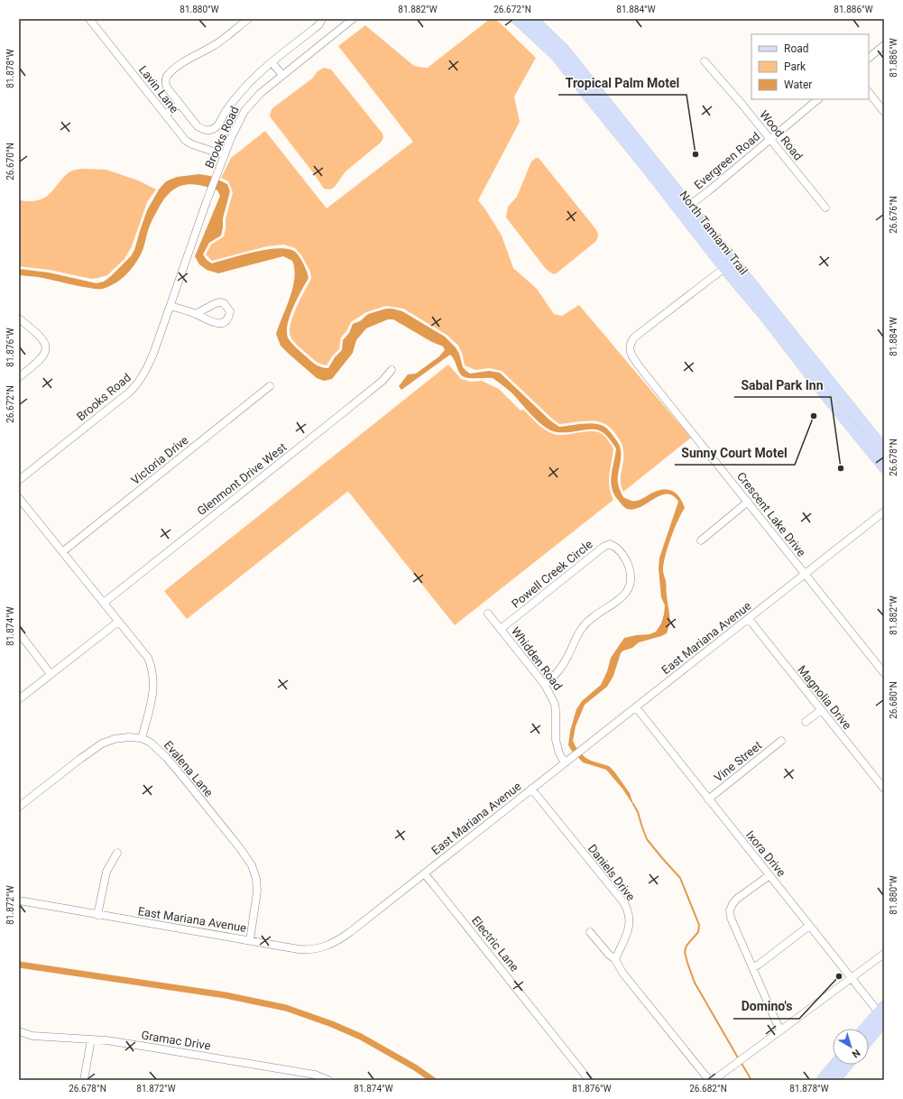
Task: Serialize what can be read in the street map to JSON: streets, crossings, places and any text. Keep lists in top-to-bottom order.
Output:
{
  "streets": {
    "main road": ["North Tamiami Trail"],
    "street": [
      "Lavin Lane",
      "Wood Road",
      "Brooks Road",
      "Evergreen Road",
      "Victoria Drive",
      "Glenmont Drive West",
      "Crescent Lake Drive",
      "Powell Creek Circle",
      "East Mariana Avenue",
      "Whidden Road",
      "Magnolia Drive",
      "Vine Street",
      "Evalena Lane",
      "Ixora Drive",
      "Daniels Drive",
      "Electric Lane",
      "Gramac Drive"
    ]
  },
  "crossings": [
    ["Lavin Lane", "Brooks Road"],
    ["Wood Road", "Evergreen Road"],
    ["Evergreen Road", "North Tamiami Trail"],
    ["North Tamiami Trail", "Crescent Lake Drive"],
    ["Crescent Lake Drive", "East Mariana Avenue"],
    ["Powell Creek Circle", "Whidden Road"],
    ["East Mariana Avenue", "Whidden Road"],
    ["East Mariana Avenue", "Magnolia Drive"],
    ["East Mariana Avenue", "Evalena Lane"],
    ["East Mariana Avenue", "Ixora Drive"],
    ["East Mariana Avenue", "Daniels Drive"],
    ["East Mariana Avenue", "Electric Lane"],
    ["Vine Street", "Ixora Drive"]
  ],
  "places": [
    "Tropical Palm Motel",
    "Sunny Court Motel",
    "Sabal Park Inn",
    "Domino's"
  ],
  "legend": ["Road", "Park", "Water"],
  "north": "bottom right",
  "coordinates": [
    "81.880°W",
    "81.882°W",
    "26.672°N",
    "81.884°W",
    "81.886°W",
    "81.878°W",
    "26.670°N",
    "26.676°N",
    "81.876°W",
    "26.678°N",
    "81.874°W",
    "26.680°N",
    "81.872°W",
    "26.682°N"
  ]
}
